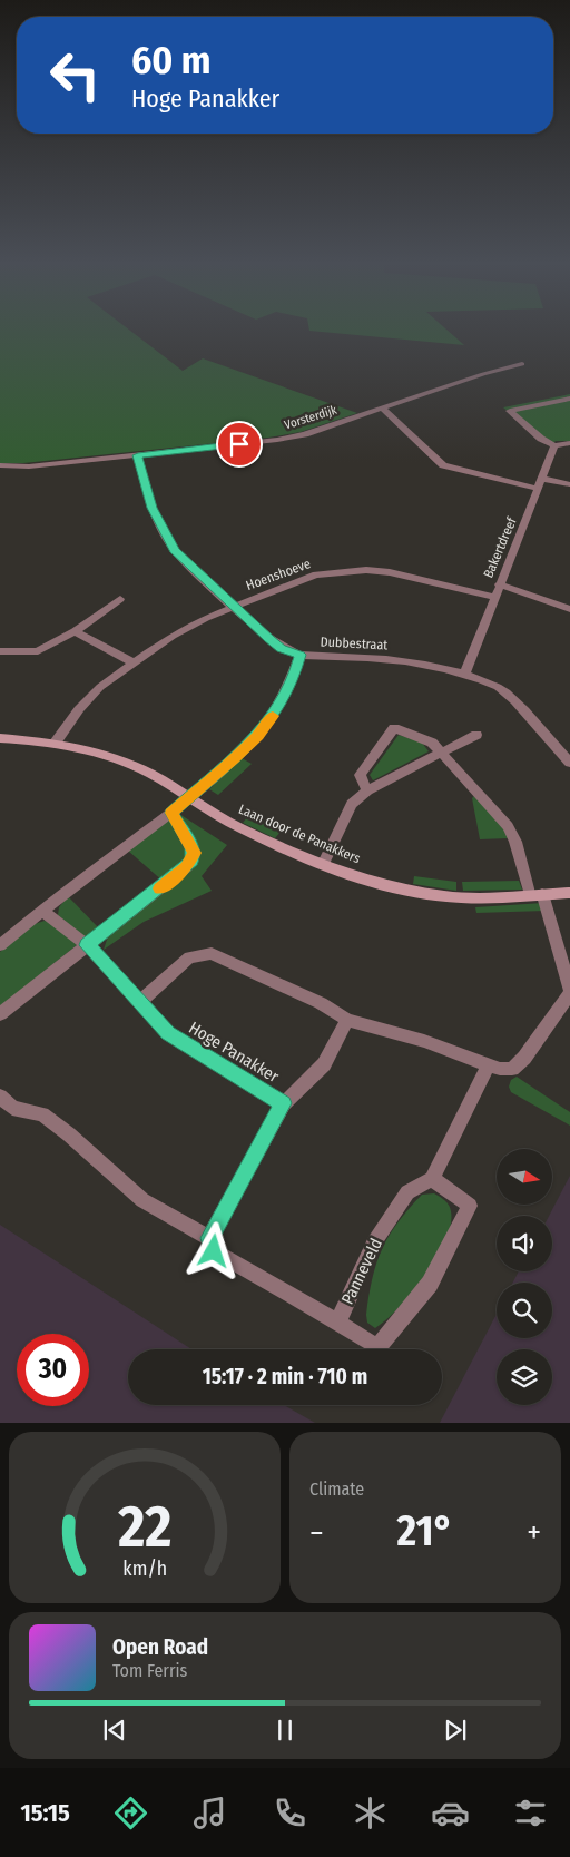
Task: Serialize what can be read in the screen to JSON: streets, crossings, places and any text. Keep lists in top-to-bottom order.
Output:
{
  "streets": {
    "street": [
      "Vorsterdijk",
      "Bakertdreef",
      "Hoenshoeve",
      "Dubbestraat",
      "Laan door de Panakkers",
      "Hoge Panakker",
      "Panneveld"
    ]
  },
  "crossings": [
    ["Vorsterdijk", "Dubbestraat"],
    ["Bakertdreef", "Hoenshoeve"],
    ["Bakertdreef", "Dubbestraat"],
    ["Hoenshoeve", "Dubbestraat"],
    ["Hoenshoeve", "Laan door de Panakkers"]
  ],
  "north": "right",
  "page": {
    "turn": ["60 m", "Hoge Panakker"],
    "limit": "30",
    "trip": "15:17 · 2 min · 710 m",
    "tile": "Climate",
    "heat": ["−", "21°", "+"],
    "song": ["Open Road", "Tom Ferris"],
    "tabs": "15:15",
    "gauge": ["22", "km/h"]
  }
}
